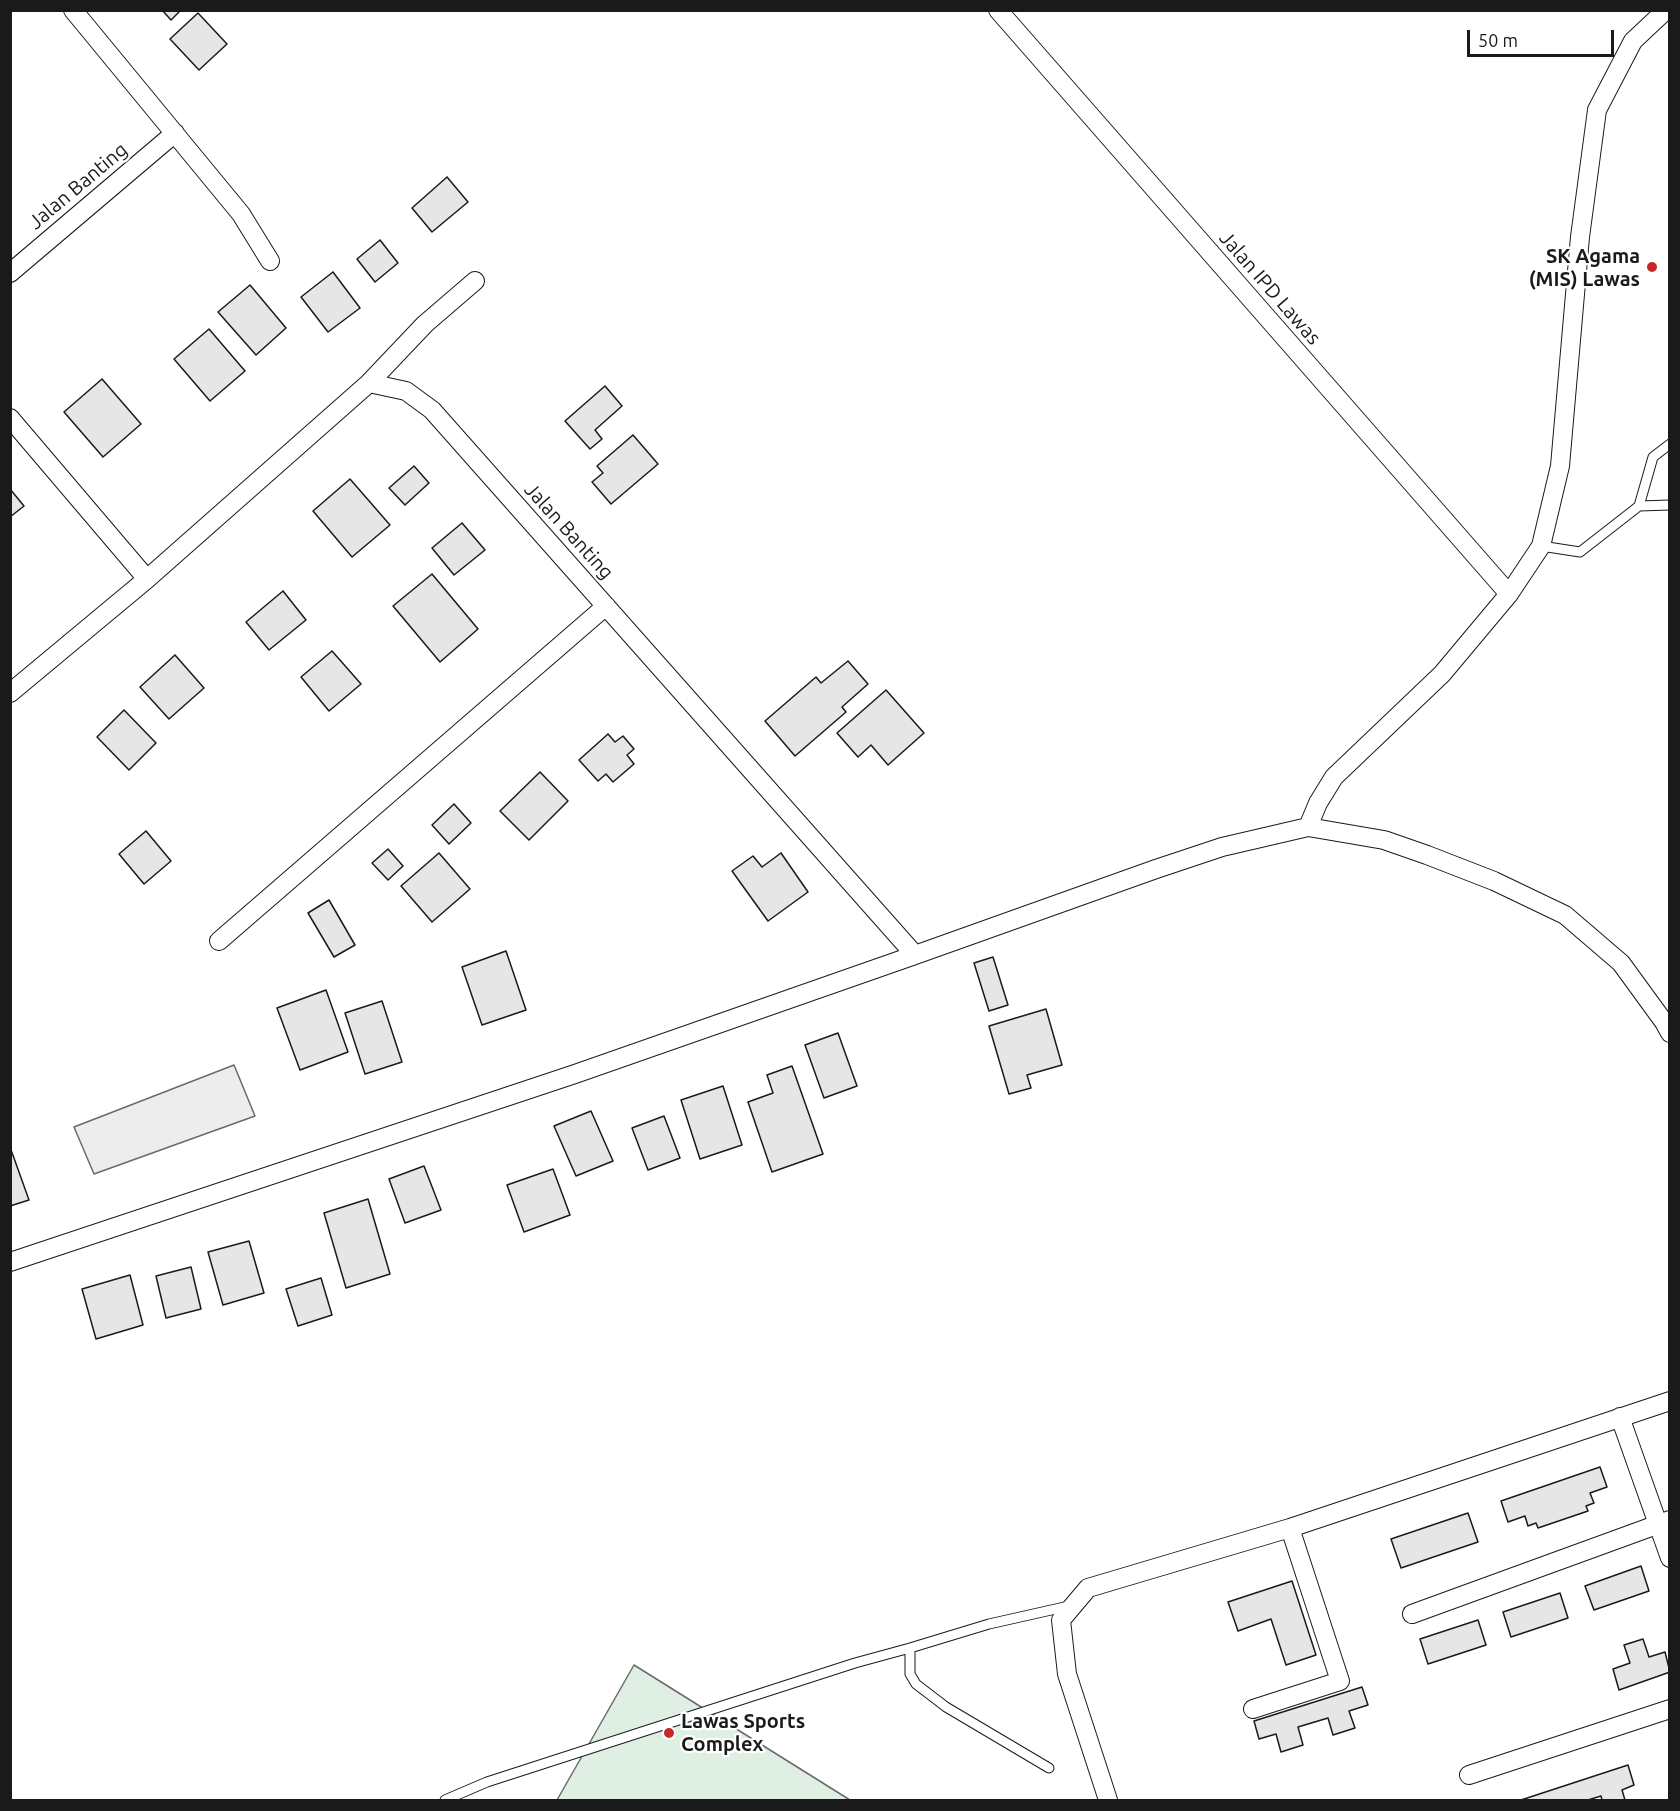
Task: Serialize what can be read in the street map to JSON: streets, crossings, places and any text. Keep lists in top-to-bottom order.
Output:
{
  "streets": {
    "street": ["Jalan Banting", "Jalan IPD Lawas"]
  },
  "places": ["SK Agama (MIS) Lawas", "Lawas Sports Complex"],
  "scale_bar": "50 m"
}
